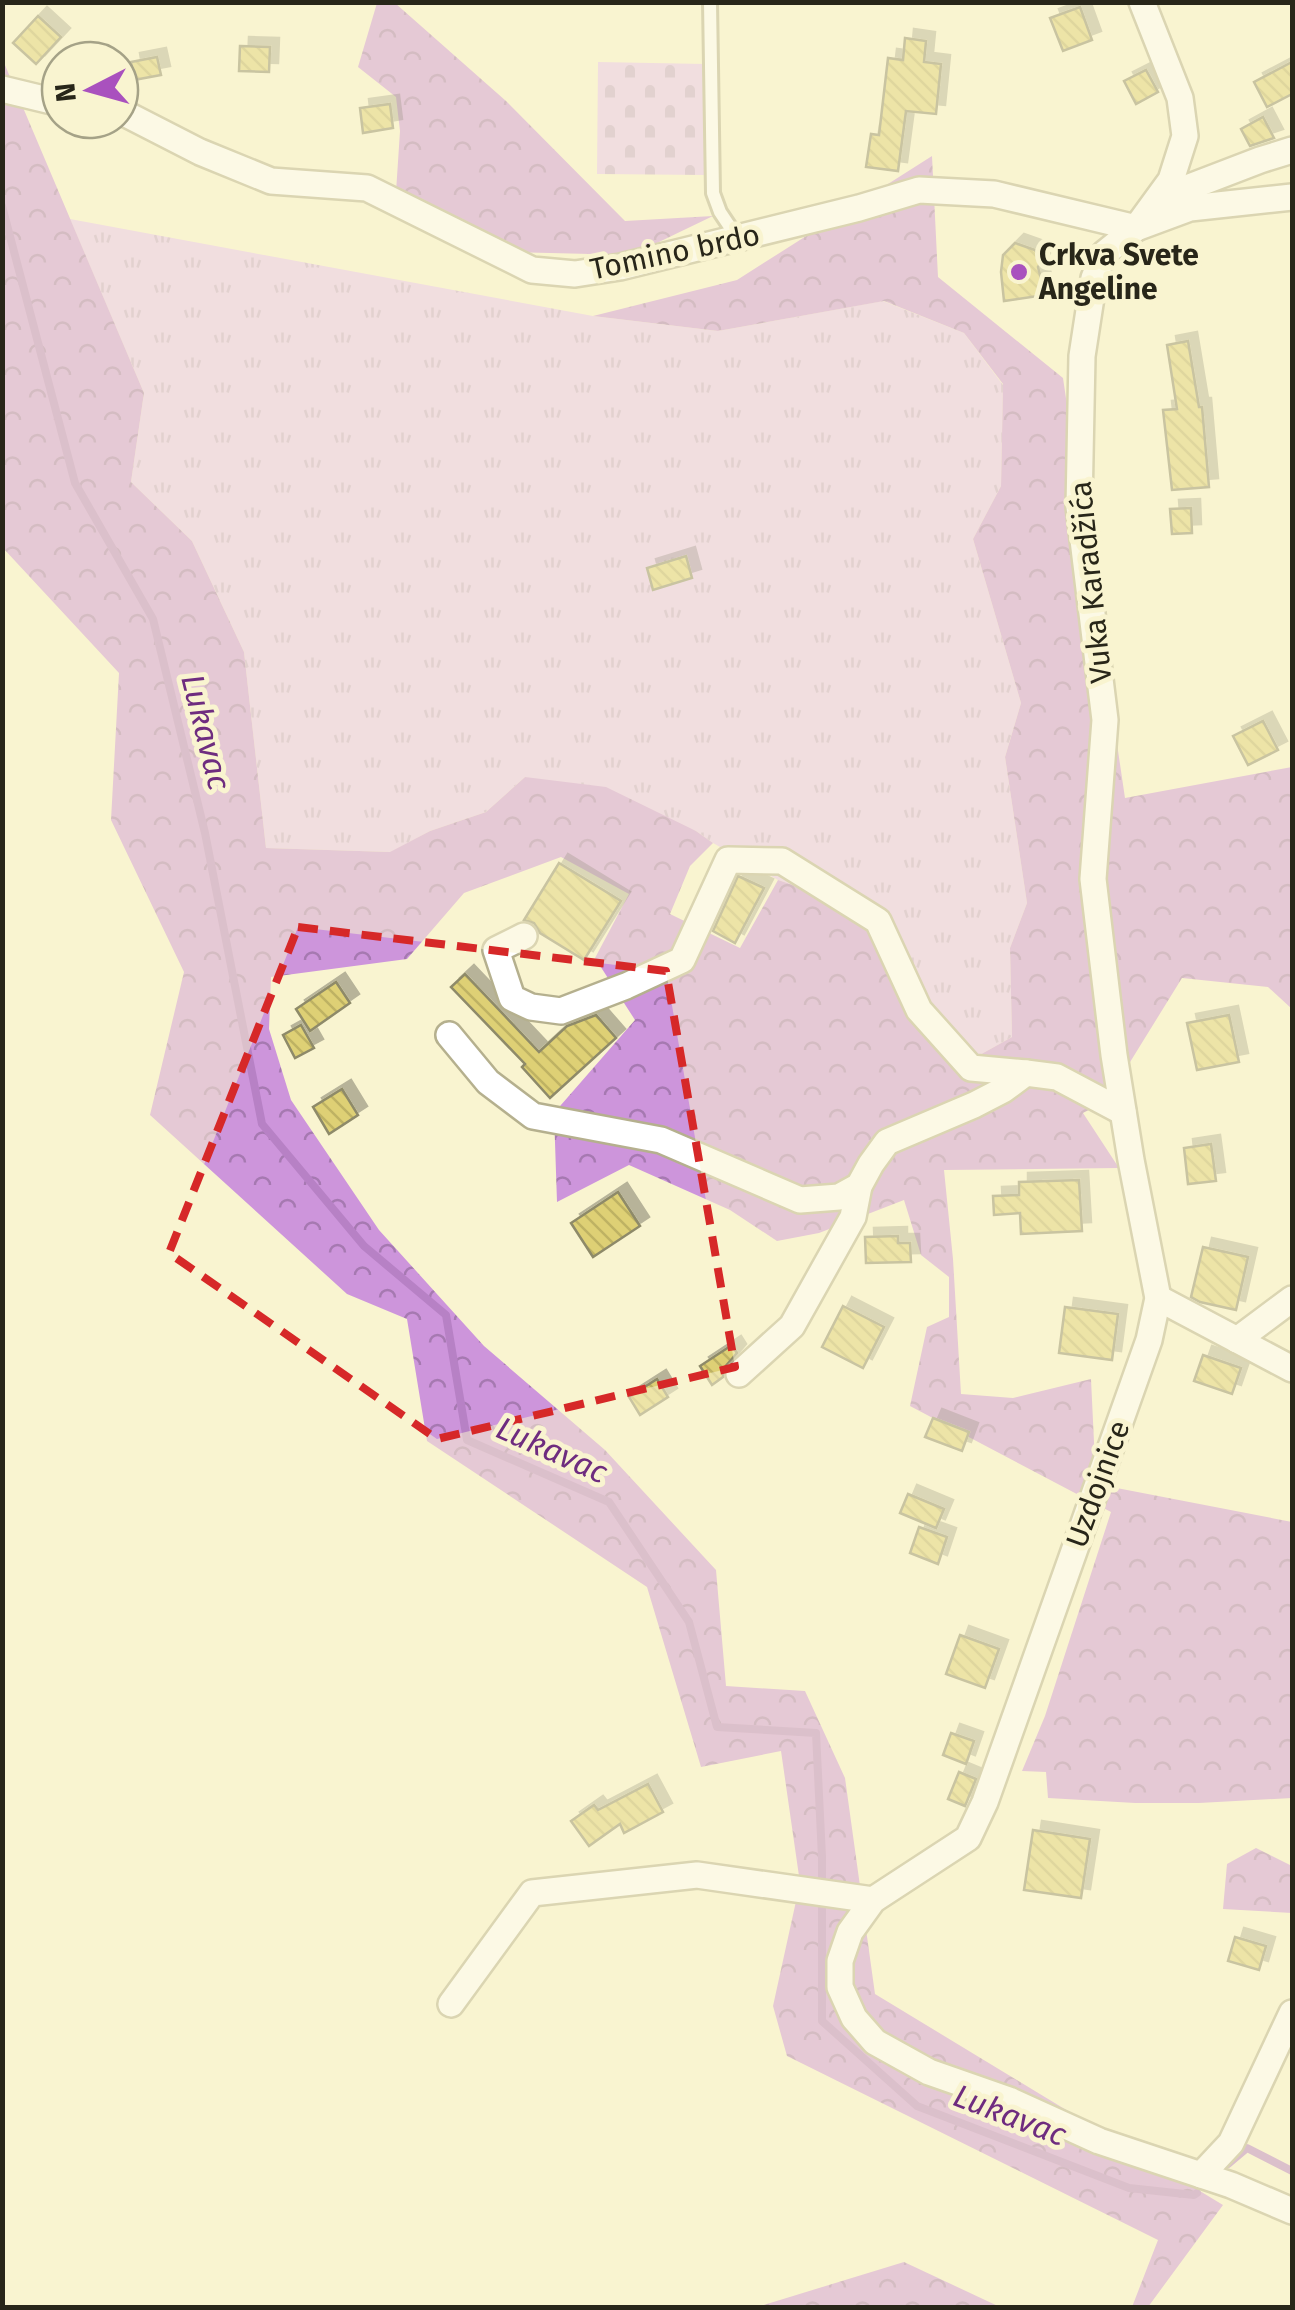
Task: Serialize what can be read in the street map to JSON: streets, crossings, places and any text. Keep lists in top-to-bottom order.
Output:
{
  "streets": {
    "street": ["Tomino brdo", "Vuka Karadžića", "Uzdojnice"]
  },
  "crossings": [
    ["Tomino brdo", "Vuka Karadžića"],
    ["Vuka Karadžića", "Uzdojnice"]
  ],
  "water": ["Lukavac"],
  "places": ["Crkva Svete Angeline"],
  "north": "left"
}
